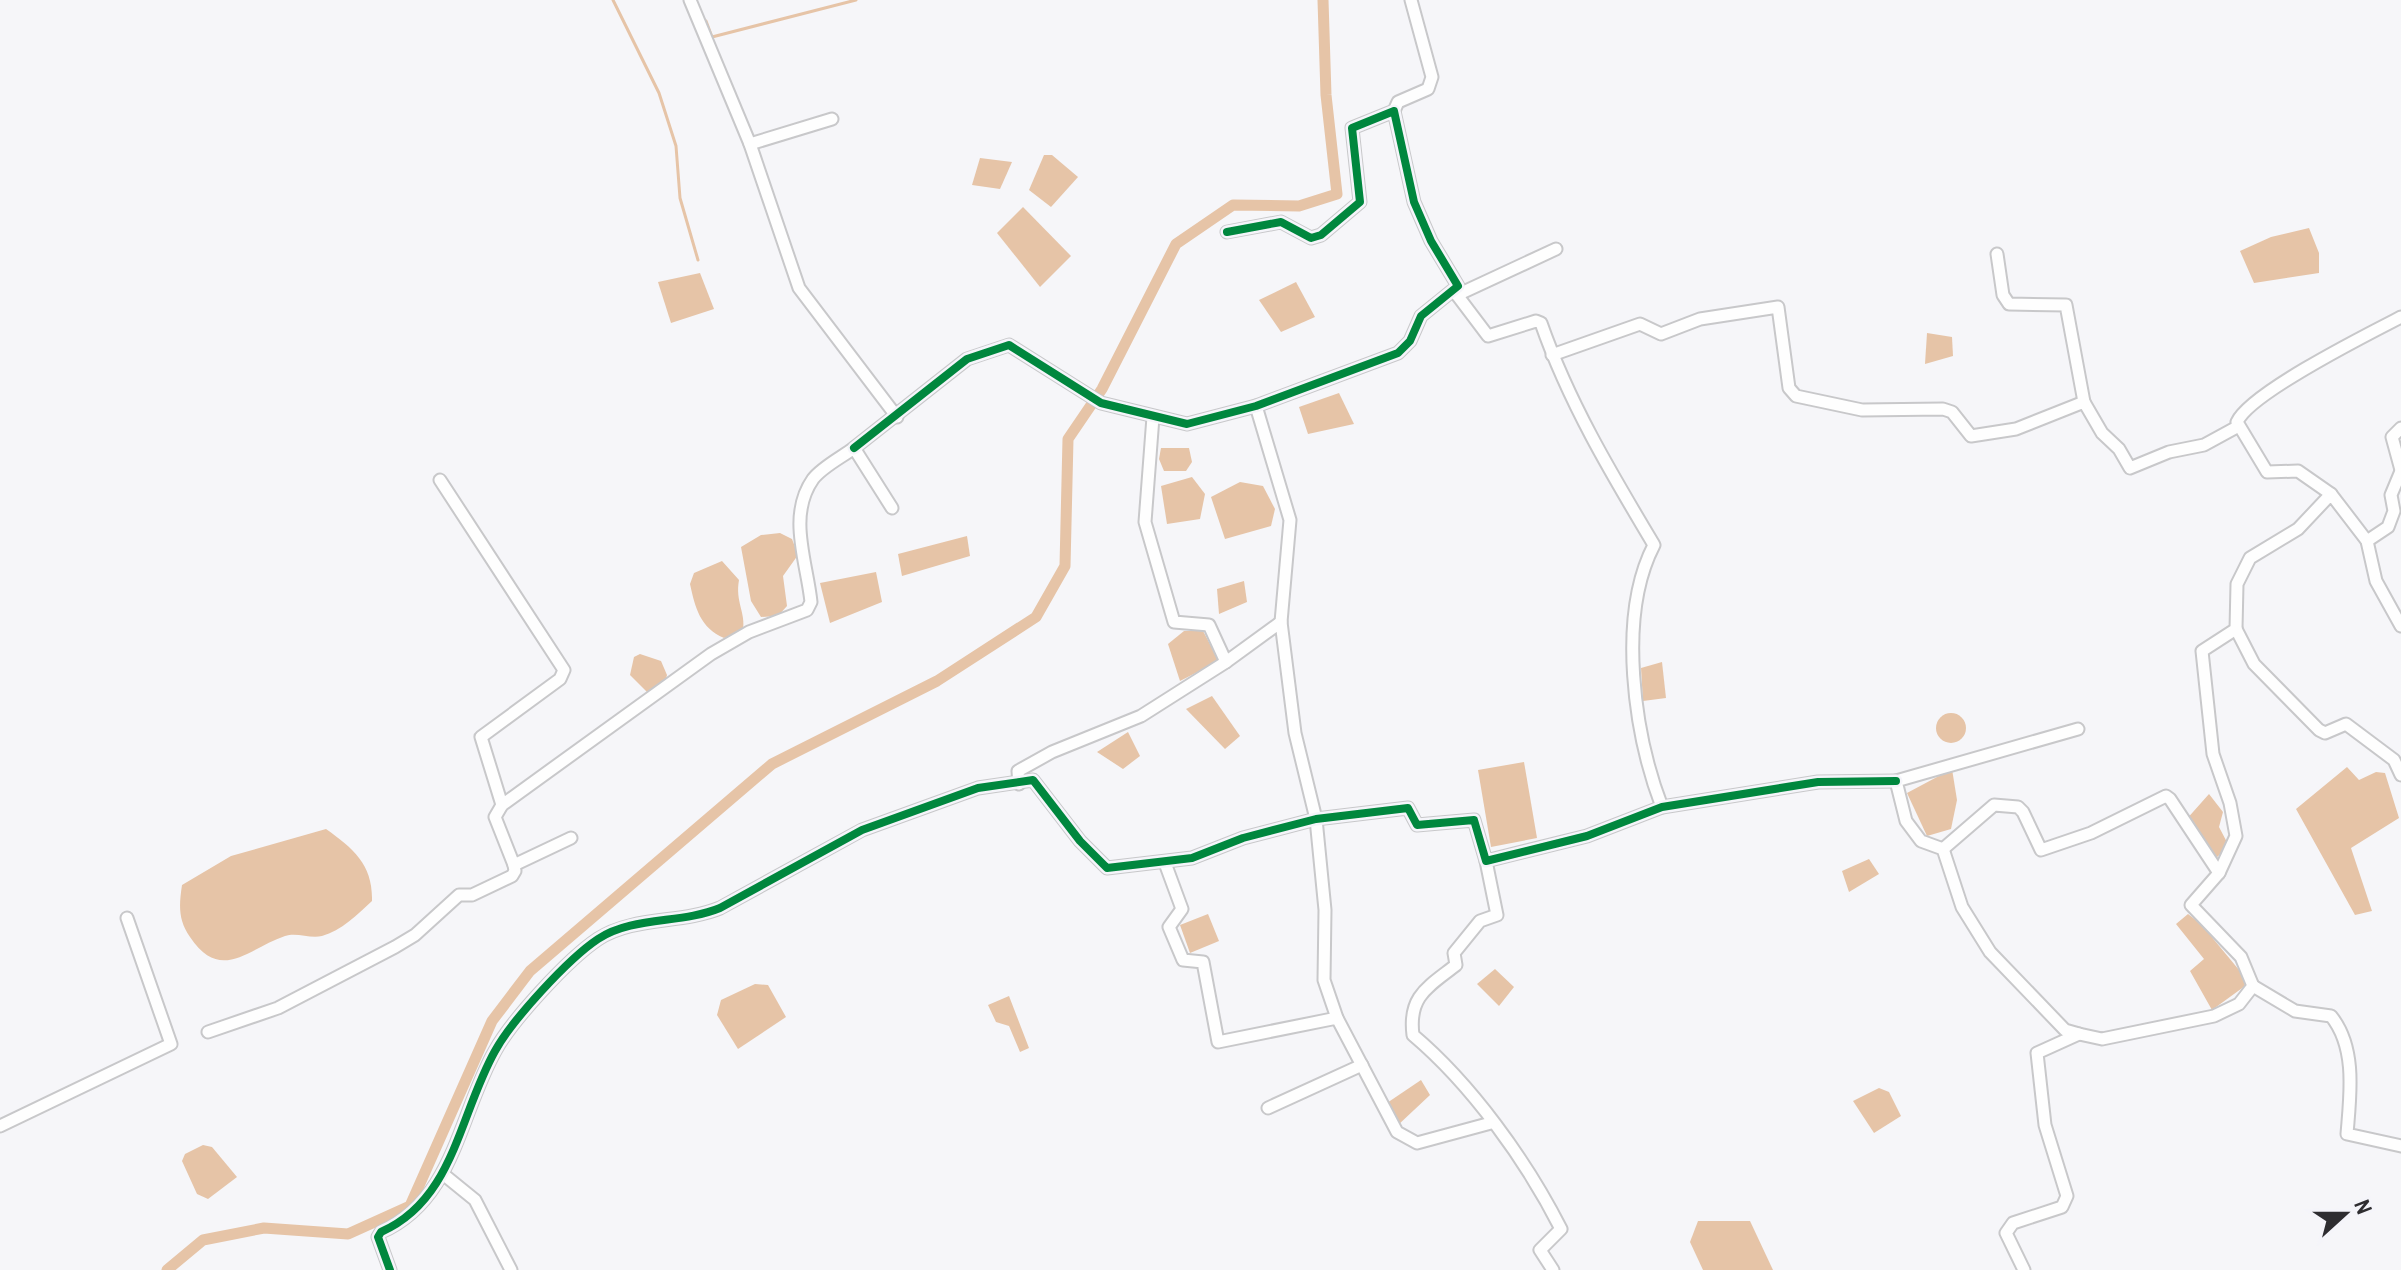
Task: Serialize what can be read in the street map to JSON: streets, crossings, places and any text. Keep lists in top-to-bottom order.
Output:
{
  "north": "right"
}
